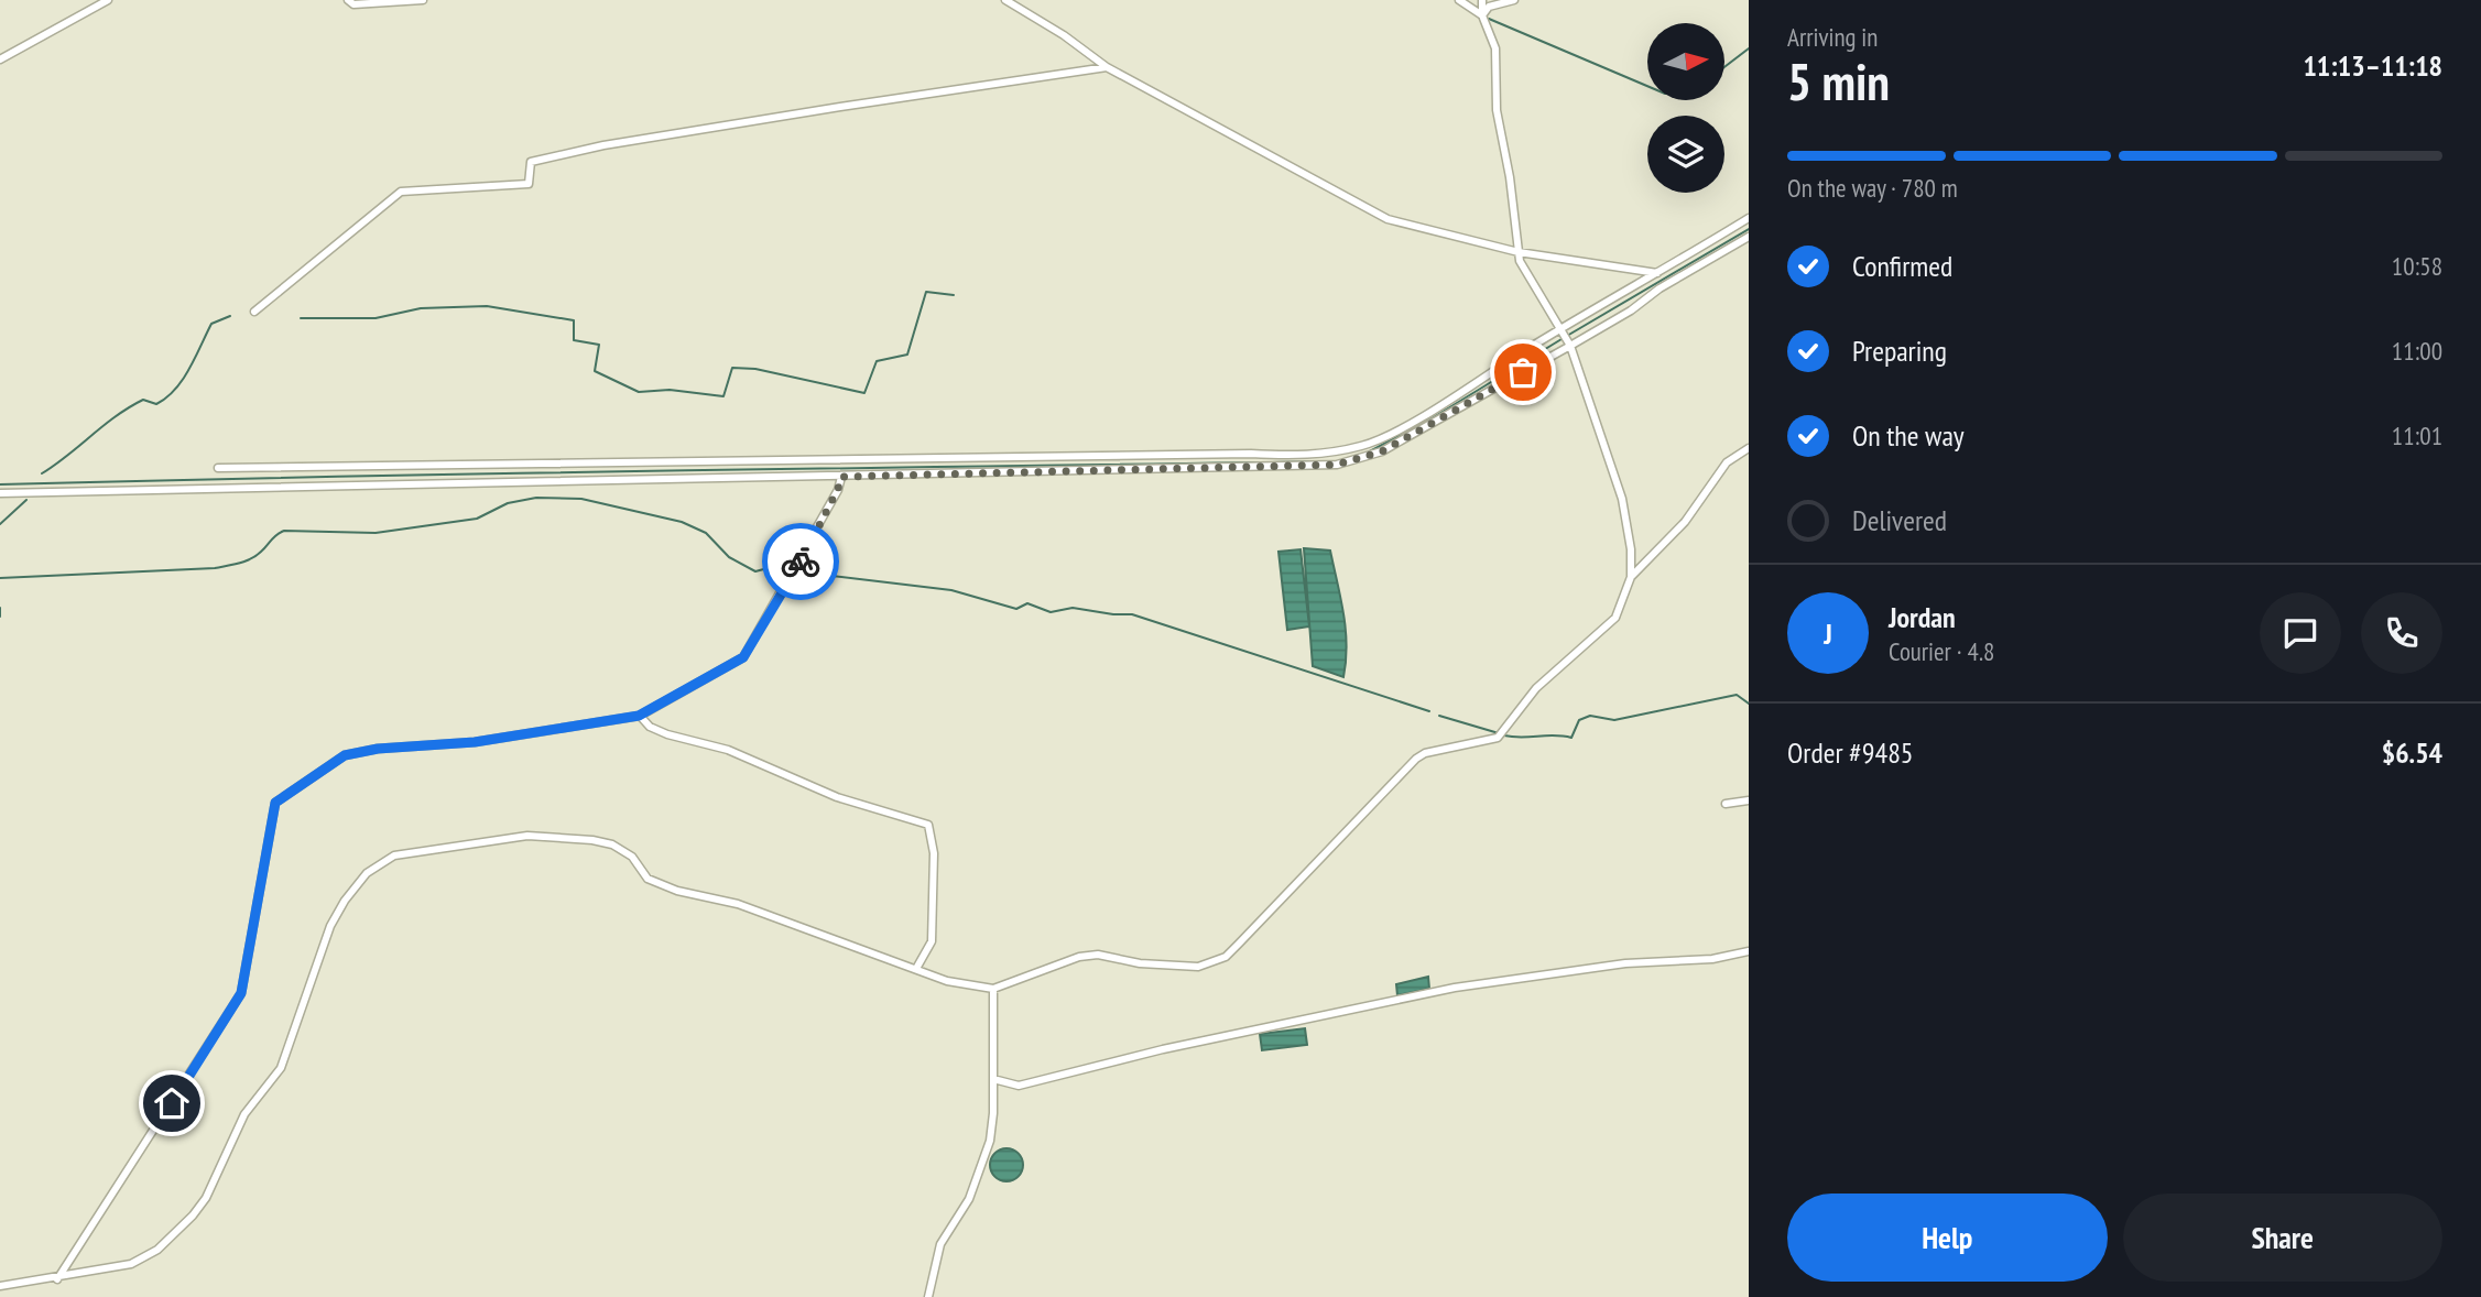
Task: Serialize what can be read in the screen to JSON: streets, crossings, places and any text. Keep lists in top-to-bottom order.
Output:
{
  "north": "right",
  "page": {
    "heading": ["5 min", "Arriving in", "11:13–11:18"],
    "panel": [
      "Jordan",
      "Courier · 4.8",
      "Order #9485",
      "$6.54"
    ],
    "bar": "On the way · 780 m",
    "list": [
      ["Confirmed", "10:58"],
      ["Preparing", "11:00"],
      ["On the way", "11:01"],
      "Delivered"
    ],
    "round": "J",
    "buttons": ["Help", "Share"]
  }
}
